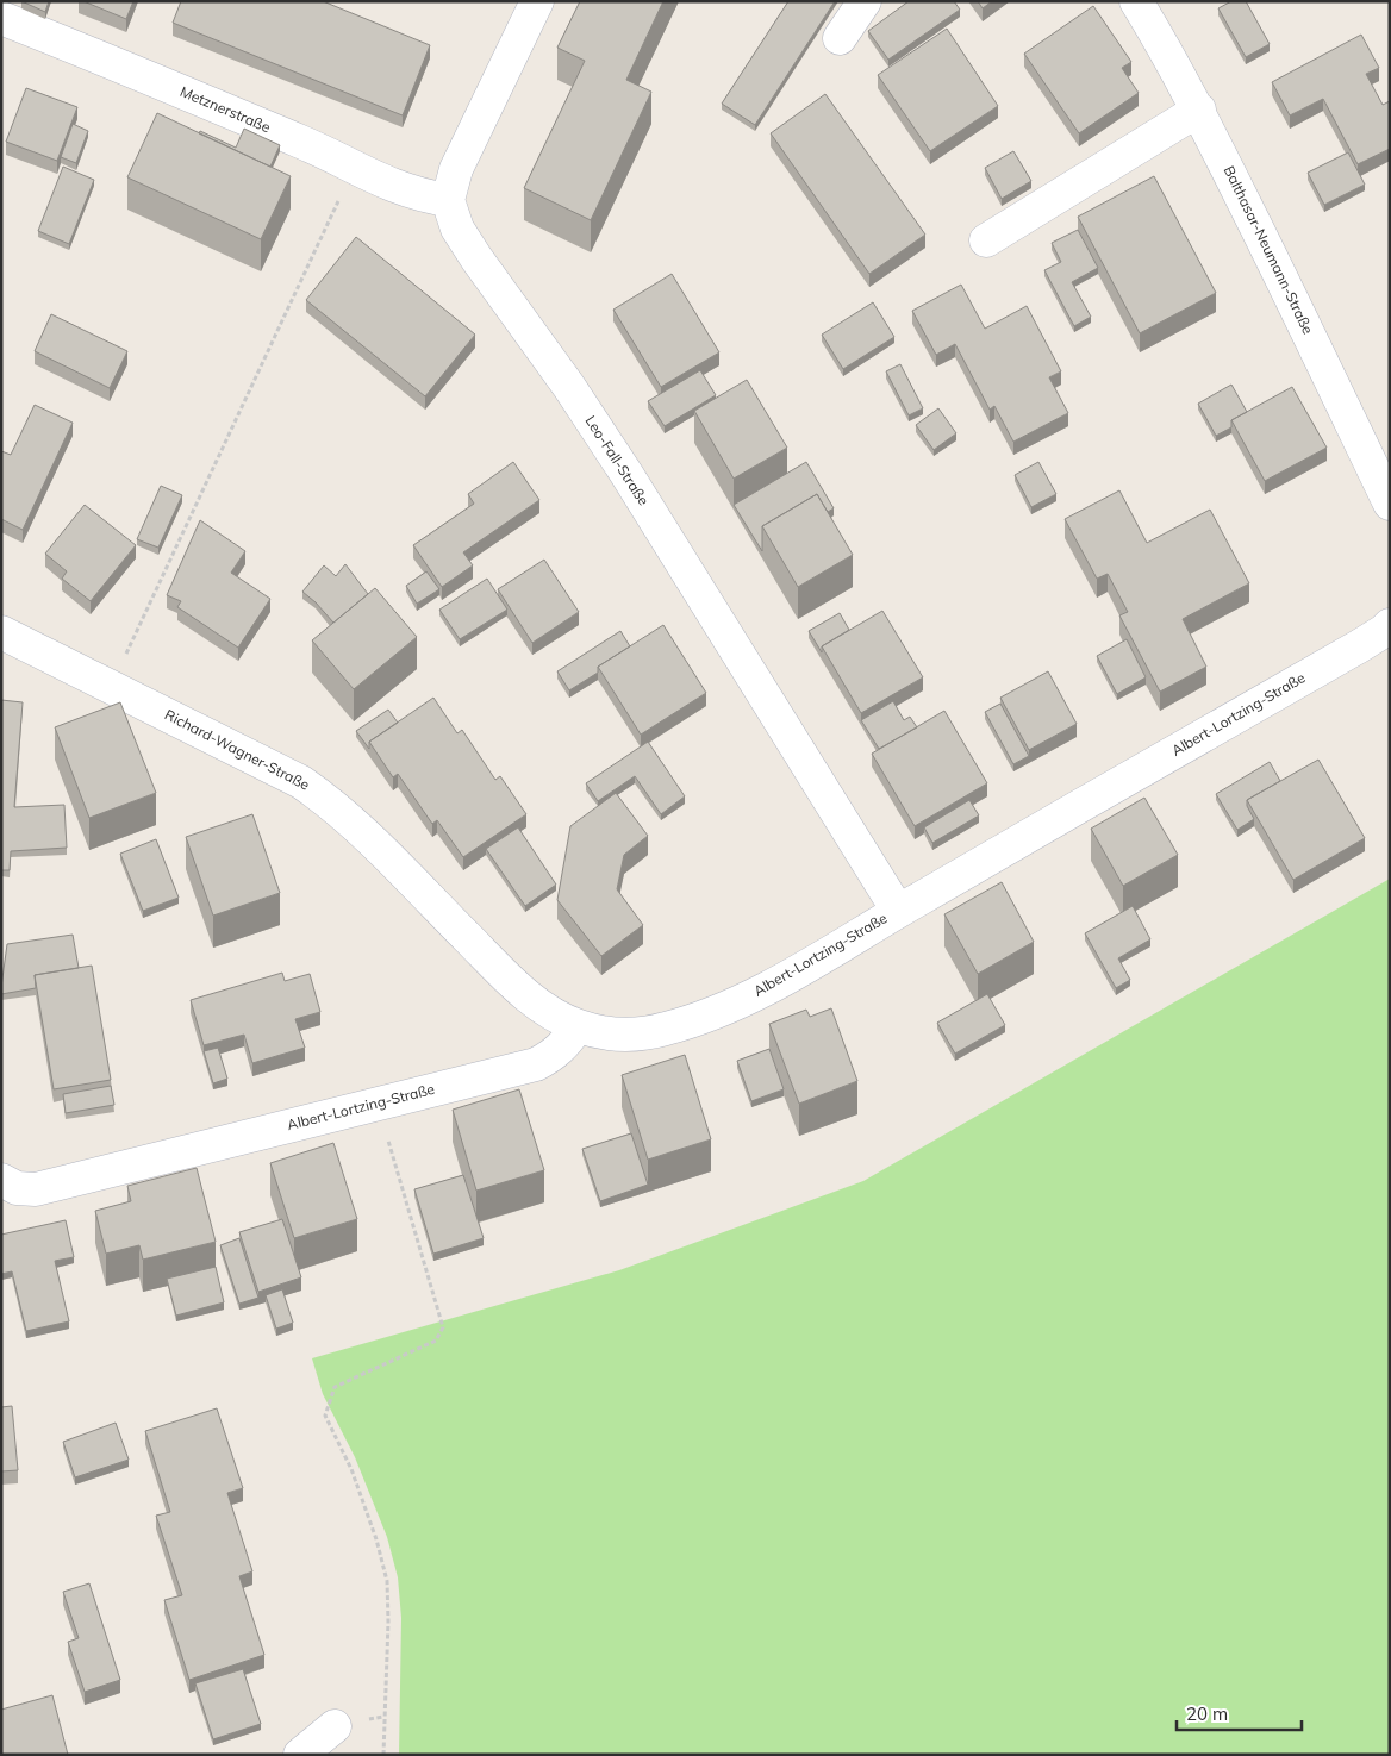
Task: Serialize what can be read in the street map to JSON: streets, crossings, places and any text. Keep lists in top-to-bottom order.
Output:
{
  "streets": {
    "street": [
      "Metznerstraße",
      "Balthasar-Neumann-Straße",
      "Leo-Fall-Straße",
      "Albert-Lortzing-Straße",
      "Richard-Wagner-Straße"
    ]
  },
  "crossings": [
    ["Metznerstraße", "Leo-Fall-Straße"],
    ["Leo-Fall-Straße", "Albert-Lortzing-Straße"],
    ["Albert-Lortzing-Straße", "Richard-Wagner-Straße"]
  ],
  "scale_bar": "20 m"
}
